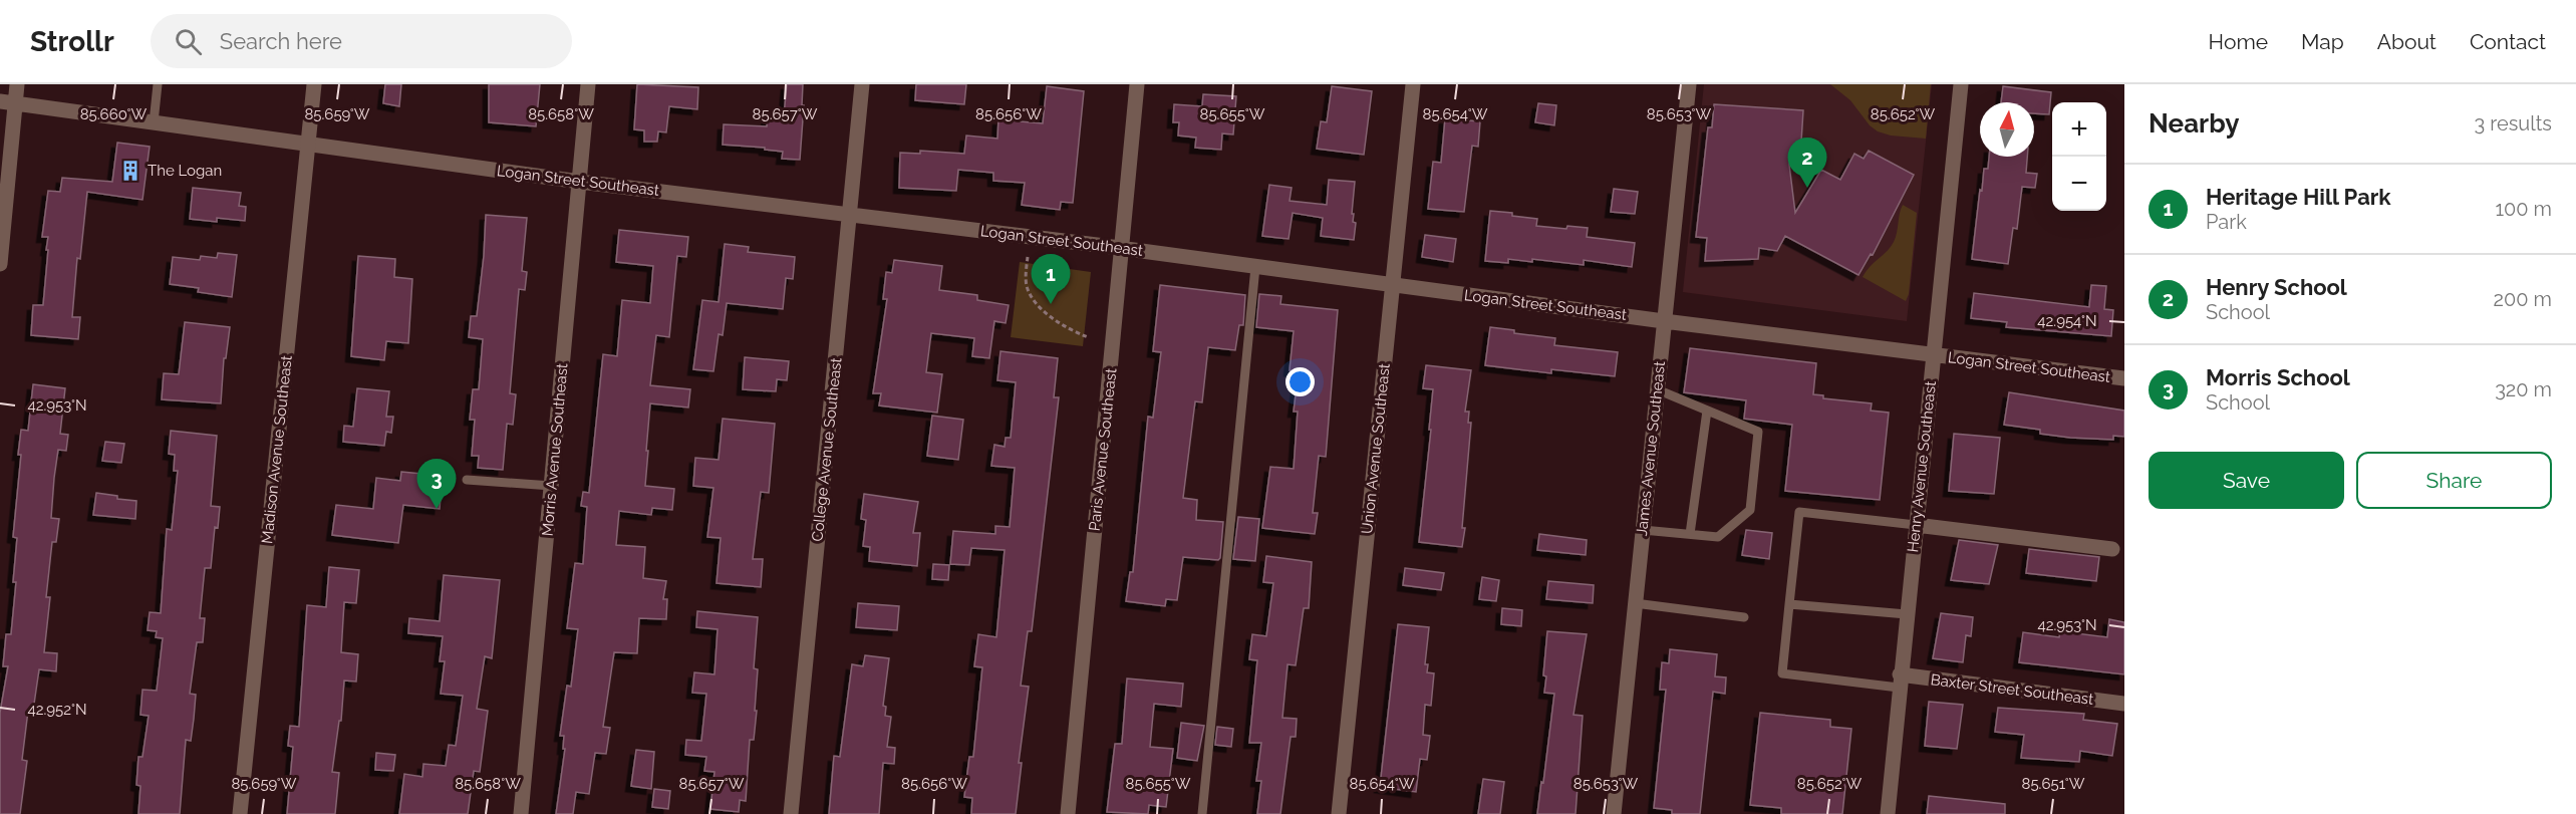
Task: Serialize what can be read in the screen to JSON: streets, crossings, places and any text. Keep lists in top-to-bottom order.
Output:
{
  "streets": {
    "street": [
      "Logan Street Southeast",
      "Union Avenue Southeast",
      "James Avenue Southeast",
      "Madison Avenue Southeast",
      "Morris Avenue Southeast",
      "College Avenue Southeast",
      "Paris Avenue Southeast",
      "Henry Avenue Southeast",
      "Baxter Street Southeast"
    ]
  },
  "crossings": [
    ["Logan Street Southeast", "Union Avenue Southeast"],
    ["Logan Street Southeast", "James Avenue Southeast"],
    ["Logan Street Southeast", "Madison Avenue Southeast"],
    ["Logan Street Southeast", "Morris Avenue Southeast"],
    ["Logan Street Southeast", "College Avenue Southeast"],
    ["Logan Street Southeast", "Paris Avenue Southeast"],
    ["Logan Street Southeast", "Henry Avenue Southeast"],
    ["Henry Avenue Southeast", "Baxter Street Southeast"]
  ],
  "places": {
    "building": ["The Logan"]
  },
  "north": "top",
  "page": {
    "header": "Strollr",
    "search": "Search here",
    "nav": [
      "Home",
      "Map",
      "About",
      "Contact"
    ],
    "heading": ["Nearby", "3 results"],
    "map_buttons": ["+", "−"],
    "pins": ["2", "1", "3"],
    "list": [
      {
        "mark": "1",
        "name": "Heritage Hill Park",
        "note": "Park",
        "value": "100 m"
      },
      {
        "mark": "2",
        "name": "Henry School",
        "note": "School",
        "value": "200 m"
      },
      {
        "mark": "3",
        "name": "Morris School",
        "note": "School",
        "value": "320 m"
      }
    ],
    "buttons": ["Save", "Share"]
  },
  "coordinates": [
    "85.660°W",
    "85.659°W",
    "85.658°W",
    "85.657°W",
    "85.656°W",
    "85.655°W",
    "85.654°W",
    "85.653°W",
    "85.652°W",
    "42.954°N",
    "42.953°N",
    "42.952°N",
    "85.651°W"
  ]
}
